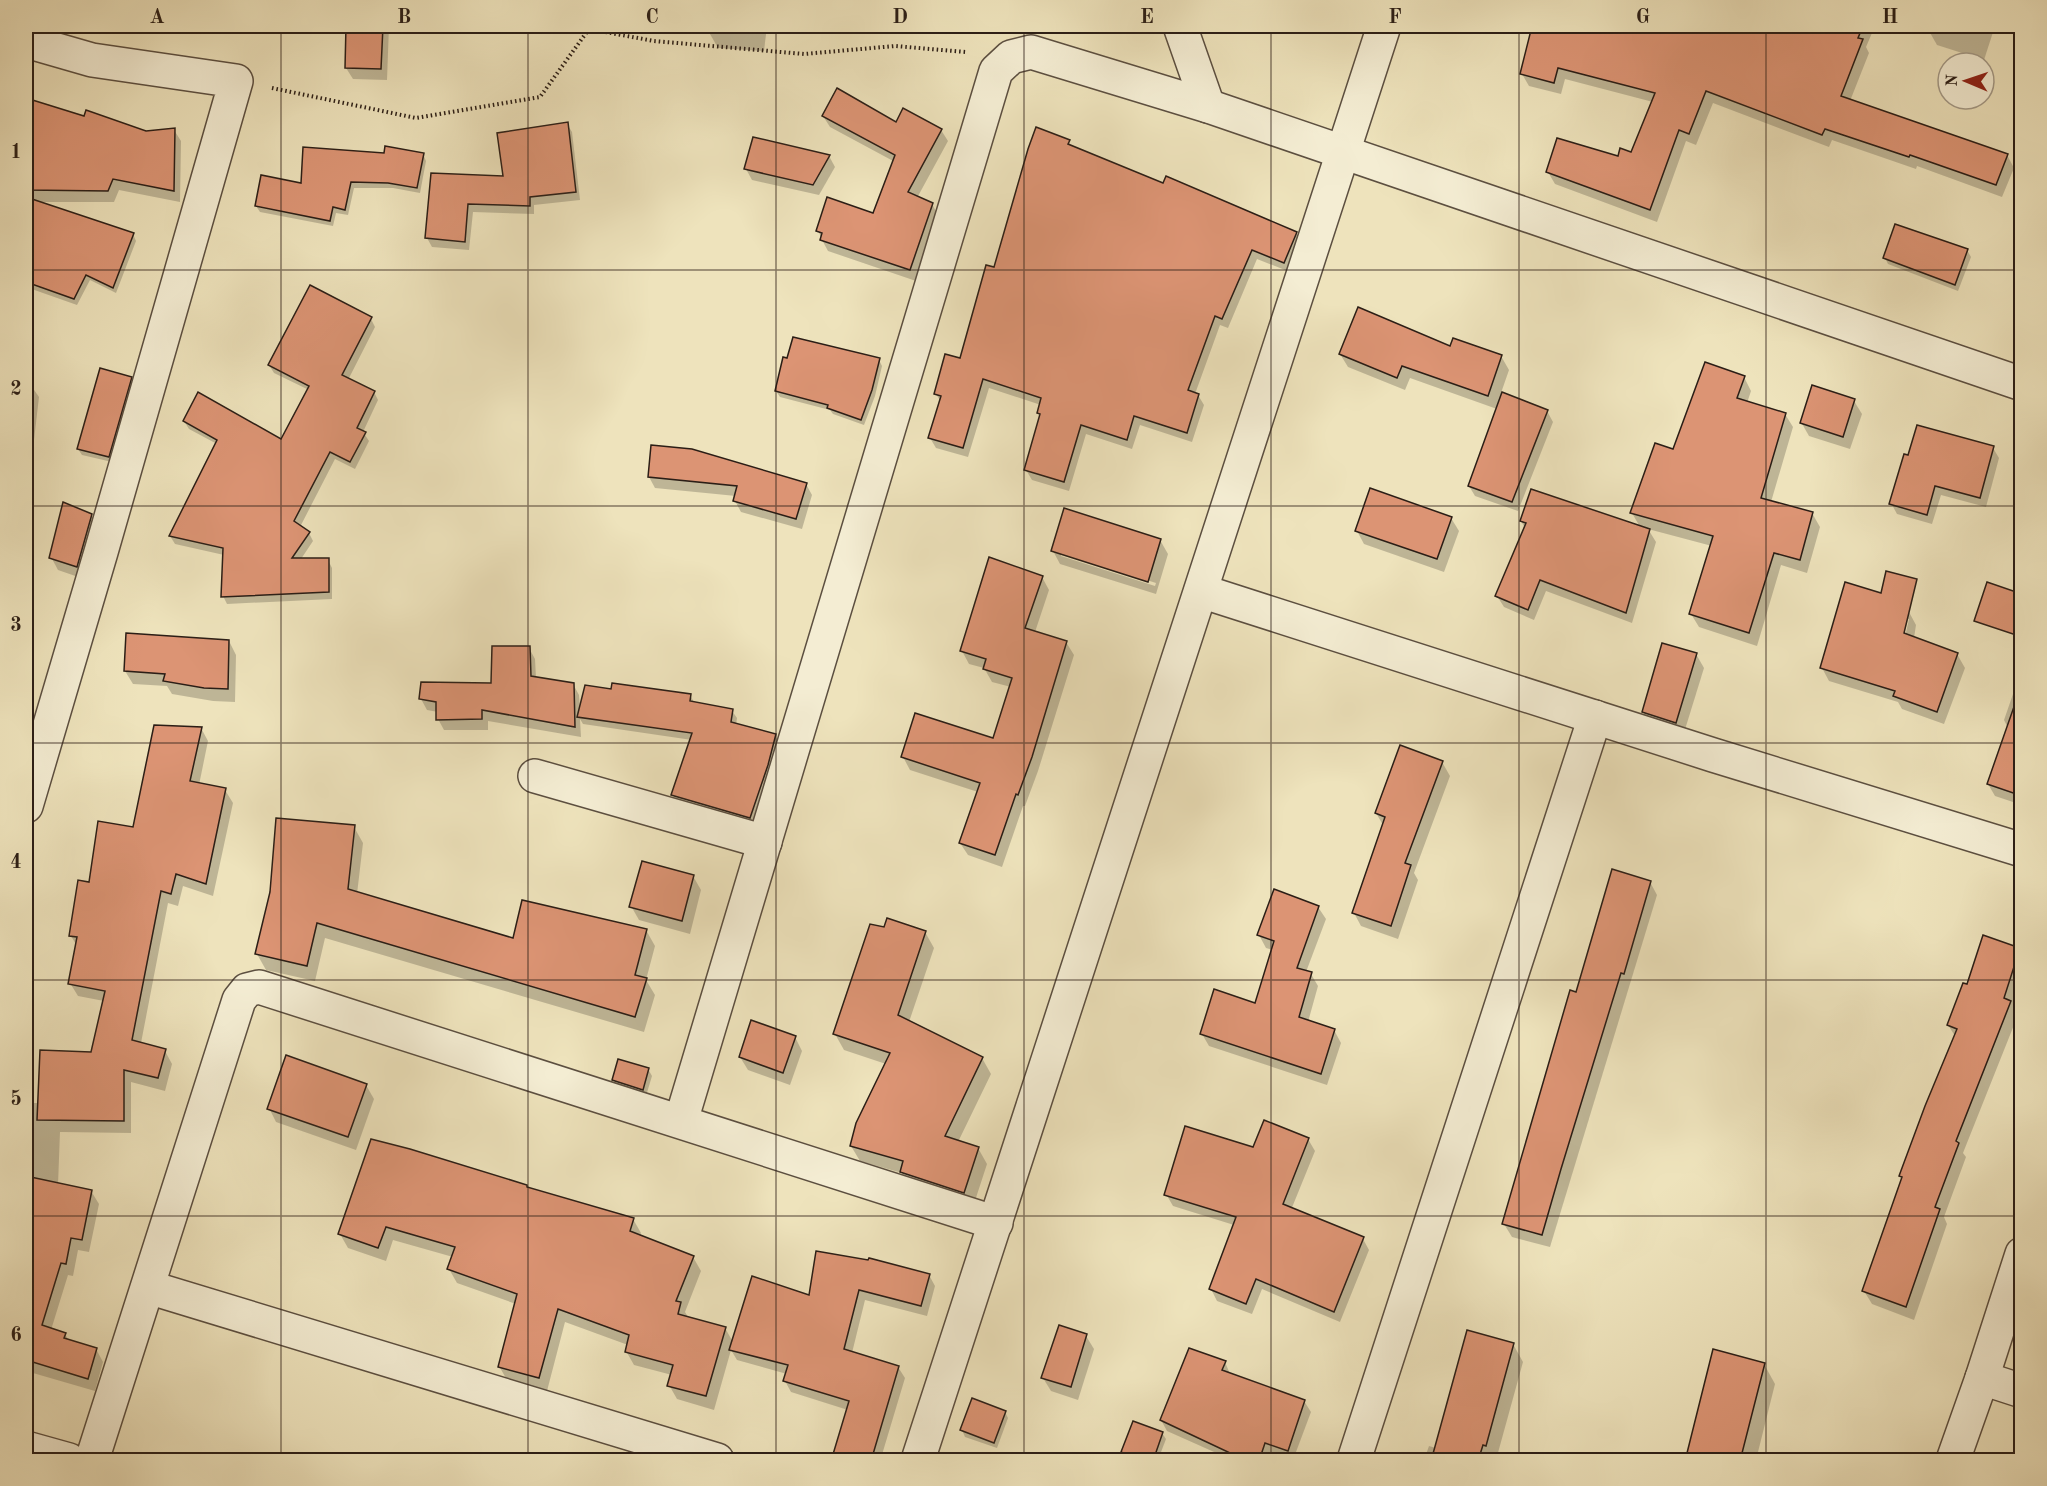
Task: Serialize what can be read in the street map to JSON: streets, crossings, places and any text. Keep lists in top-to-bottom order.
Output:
{
  "north": "left",
  "grid": {
    "columns": [
      "A",
      "B",
      "C",
      "D",
      "E",
      "F",
      "G",
      "H"
    ],
    "rows": [
      "1",
      "2",
      "3",
      "4",
      "5",
      "6"
    ]
  }
}
